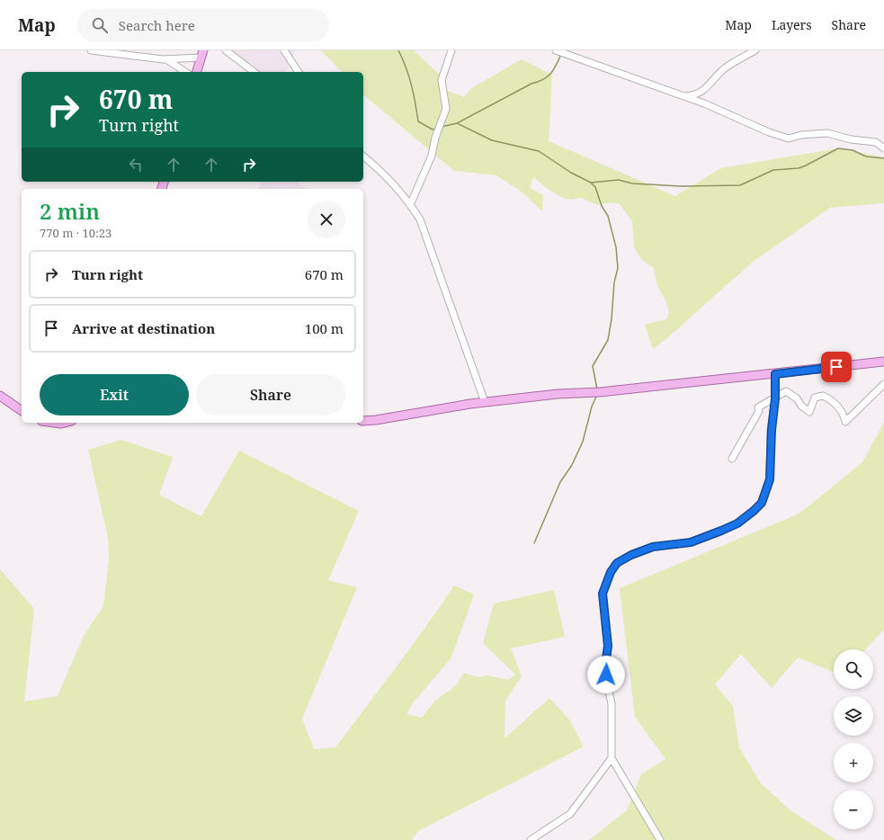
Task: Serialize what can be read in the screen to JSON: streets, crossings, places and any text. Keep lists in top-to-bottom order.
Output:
{
  "page": {
    "header": "Map",
    "search": "Search here",
    "nav": ["Map", "Layers", "Share"],
    "turn": ["670 m", "Turn right"],
    "heading": ["2 min", "770 m · 10:23"],
    "list": [
      {
        "name": "Turn right",
        "value": "670 m"
      },
      {
        "name": "Arrive at destination",
        "value": "100 m"
      }
    ],
    "buttons": ["Exit", "Share"],
    "map_buttons": ["+", "−"]
  }
}
